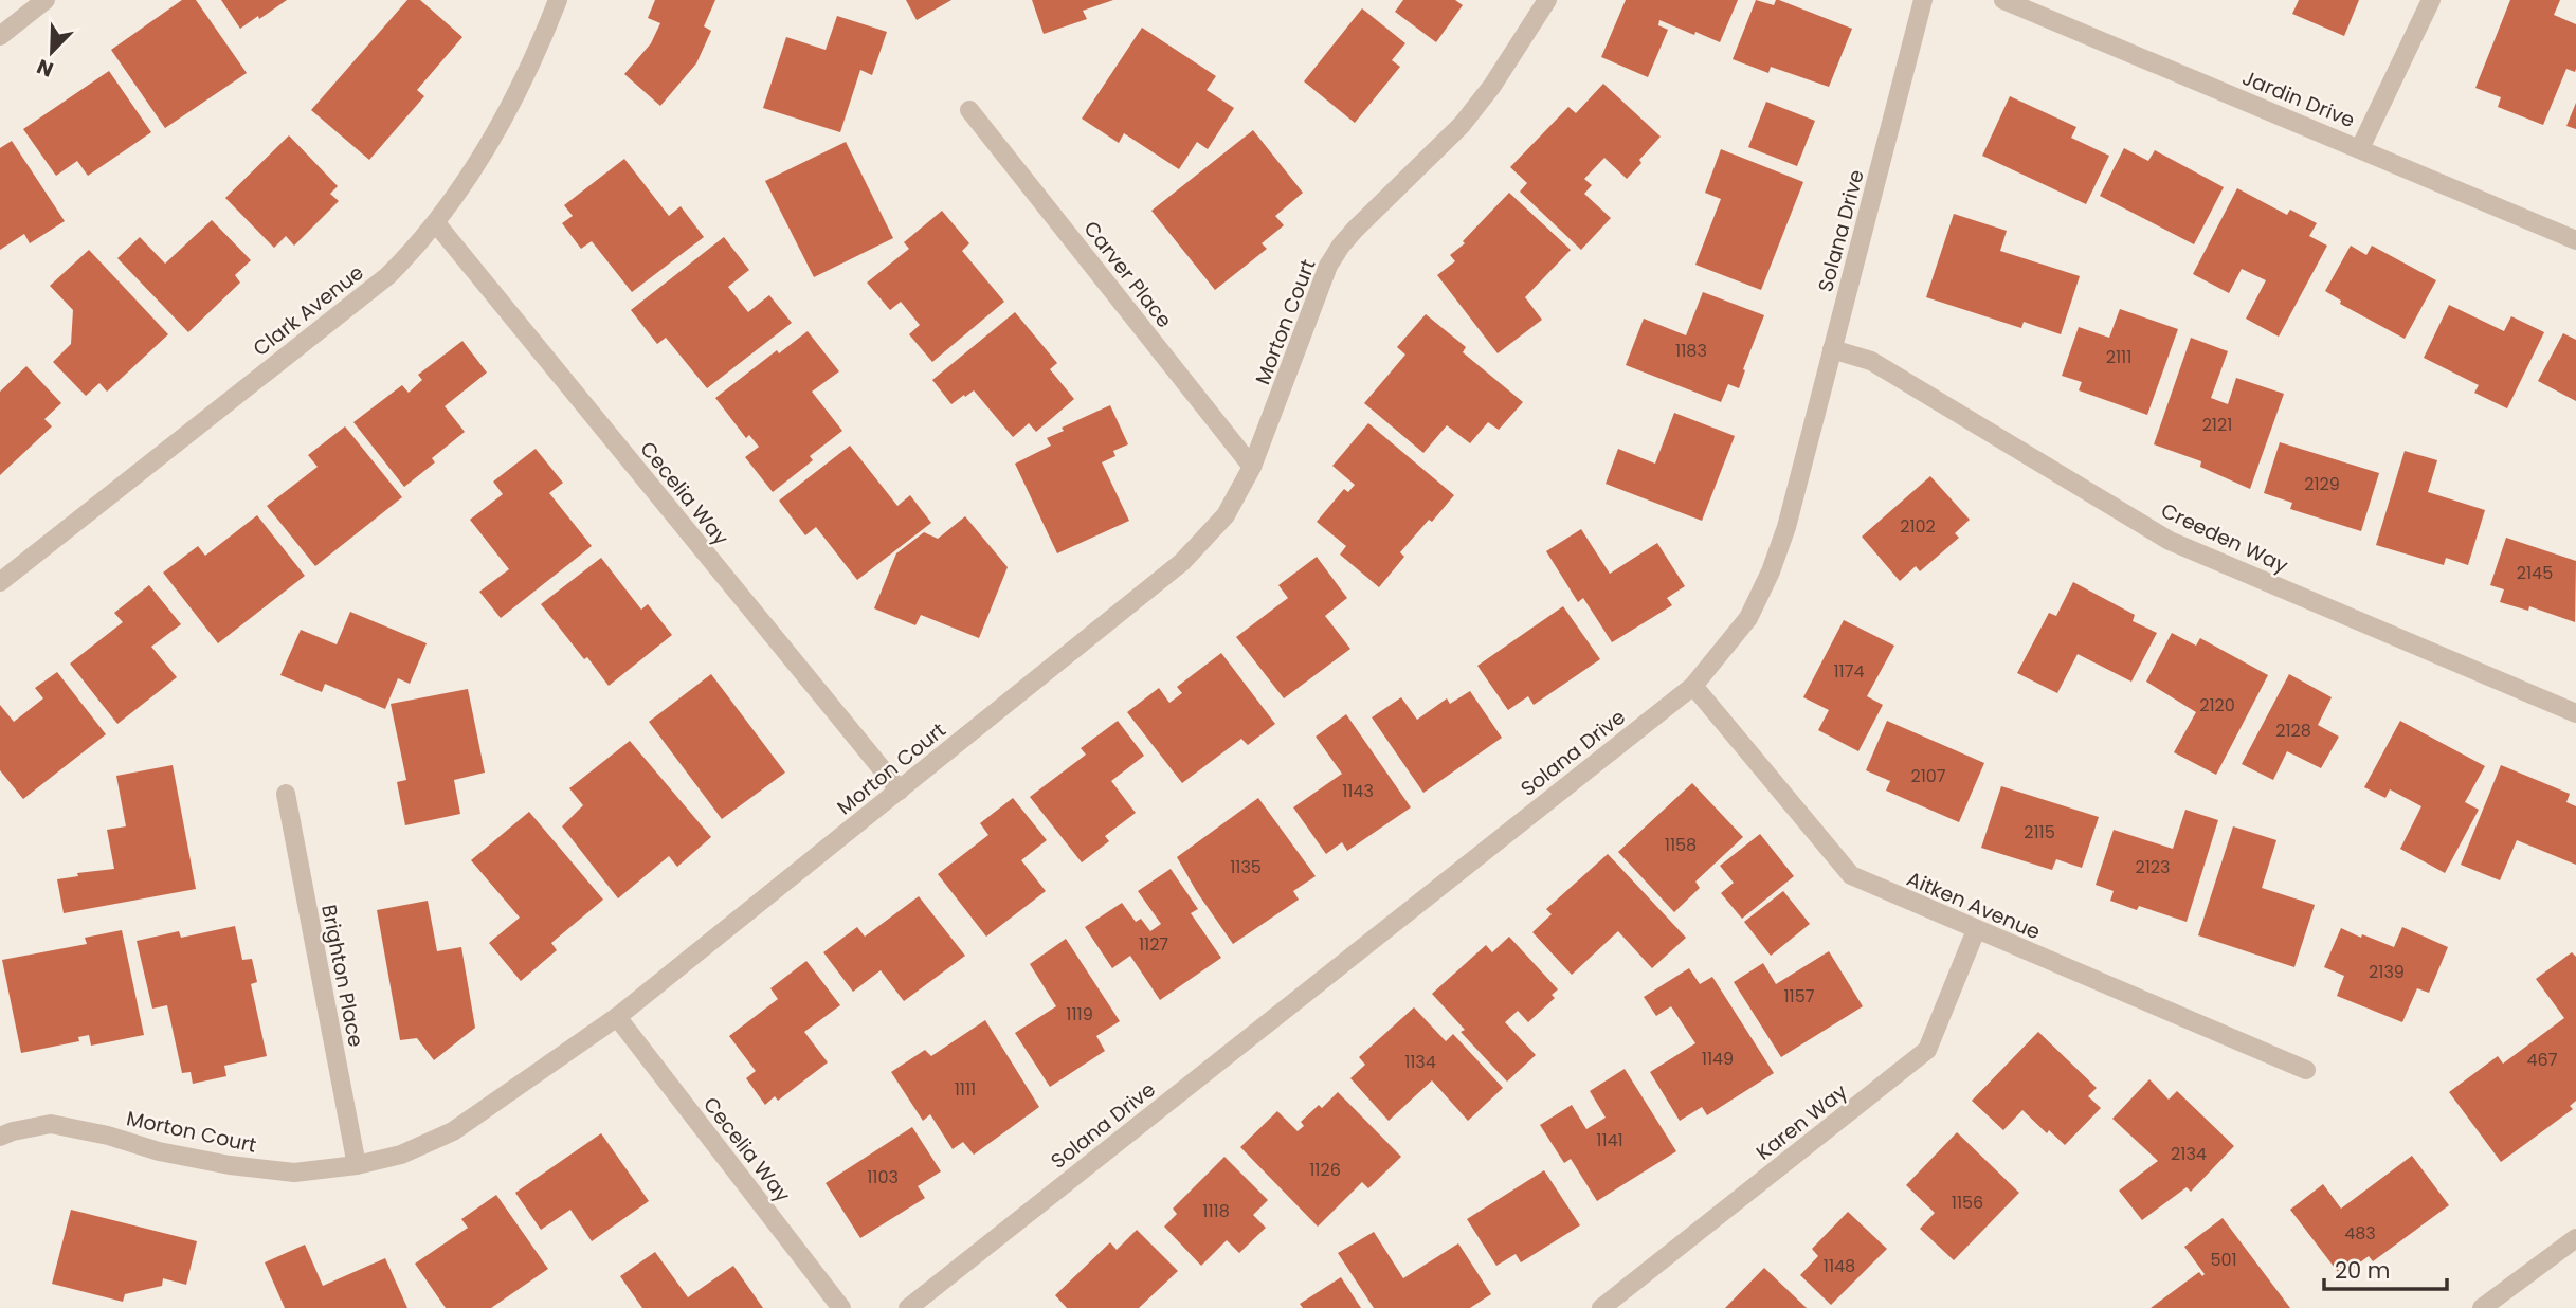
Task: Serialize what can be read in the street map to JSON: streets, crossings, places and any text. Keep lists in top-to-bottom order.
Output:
{
  "streets": {
    "street": [
      "Jardin Drive",
      "Solana Drive",
      "Carver Place",
      "Clark Avenue",
      "Morton Court",
      "Cecelia Way",
      "Creeden Way",
      "Aitken Avenue",
      "Brighton Place",
      "Karen Way"
    ]
  },
  "crossings": [
    ["Solana Drive", "Creeden Way"],
    ["Solana Drive", "Aitken Avenue"],
    ["Carver Place", "Morton Court"],
    ["Clark Avenue", "Cecelia Way"],
    ["Morton Court", "Cecelia Way"],
    ["Morton Court", "Brighton Place"],
    ["Aitken Avenue", "Karen Way"]
  ],
  "house_numbers": [
    "1183",
    "2111",
    "2121",
    "2129",
    "2102",
    "2145",
    "1174",
    "2120",
    "2128",
    "2107",
    "1143",
    "2115",
    "1158",
    "1135",
    "2123",
    "1127",
    "2139",
    "1157",
    "1119",
    "1149",
    "467",
    "1134",
    "1111",
    "1141",
    "2134",
    "1126",
    "1103",
    "1156",
    "1118",
    "483",
    "501",
    "1148"
  ],
  "scale_bar": "20 m",
  "north": "bottom left"
}
